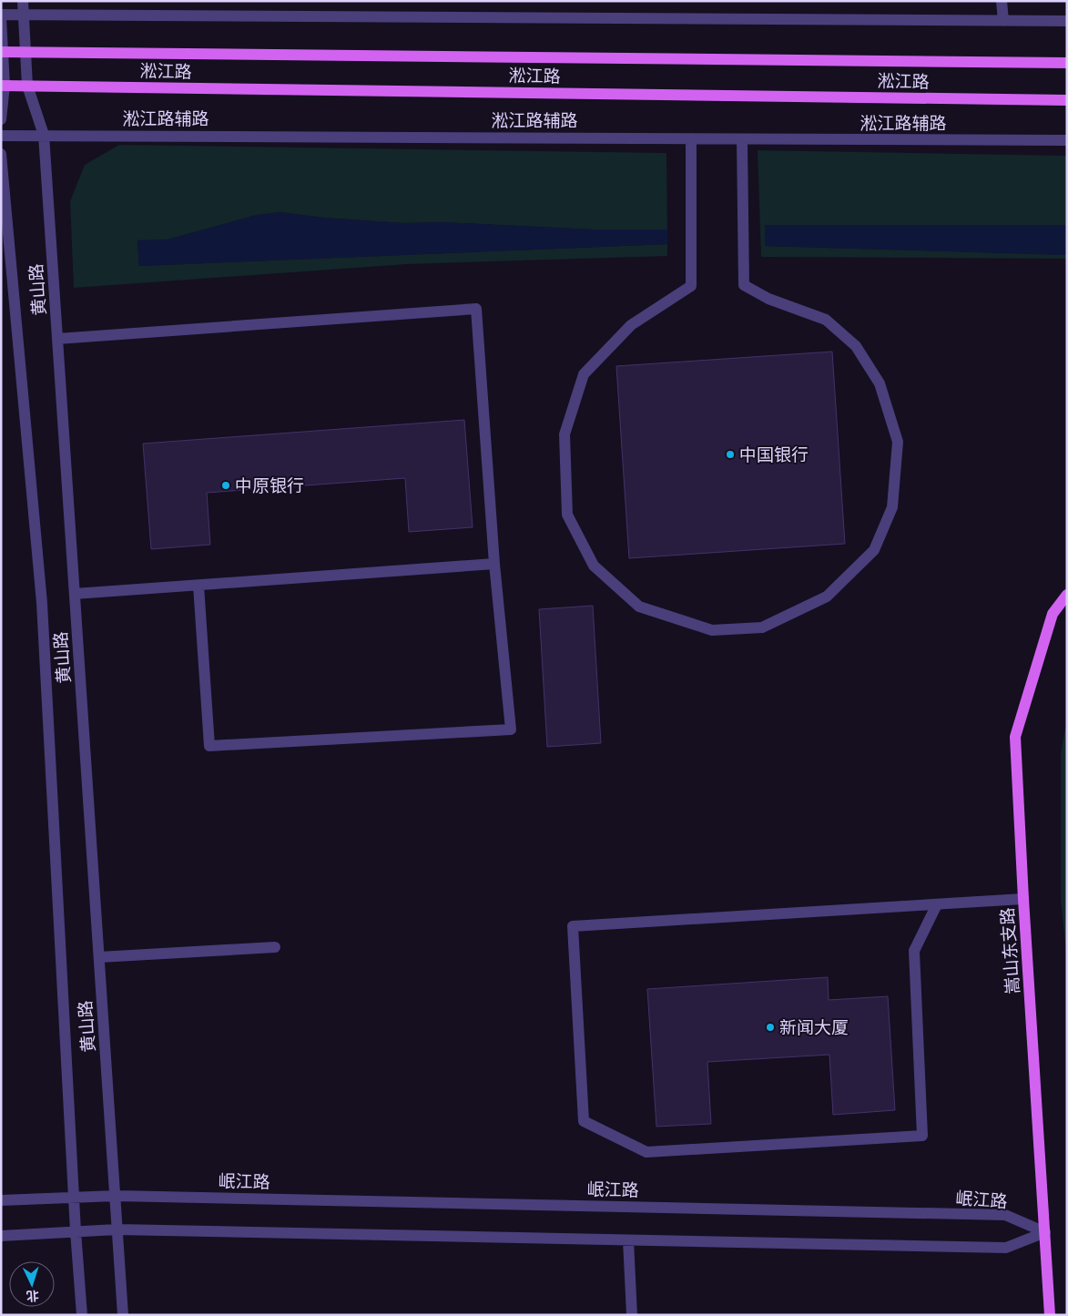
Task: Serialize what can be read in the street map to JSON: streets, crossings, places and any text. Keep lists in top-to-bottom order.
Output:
{
  "streets": {
    "main road": ["淞江路", "嵩山东支路"],
    "street": ["淞江路辅路", "黄山路", "岷江路"]
  },
  "crossings": [
    ["淞江路", "黄山路"],
    ["淞江路辅路", "黄山路"],
    ["黄山路", "岷江路"],
    ["嵩山东支路", "岷江路"]
  ],
  "places": ["中国银行", "中原银行", "新闻大厦"],
  "north": "bottom"
}
